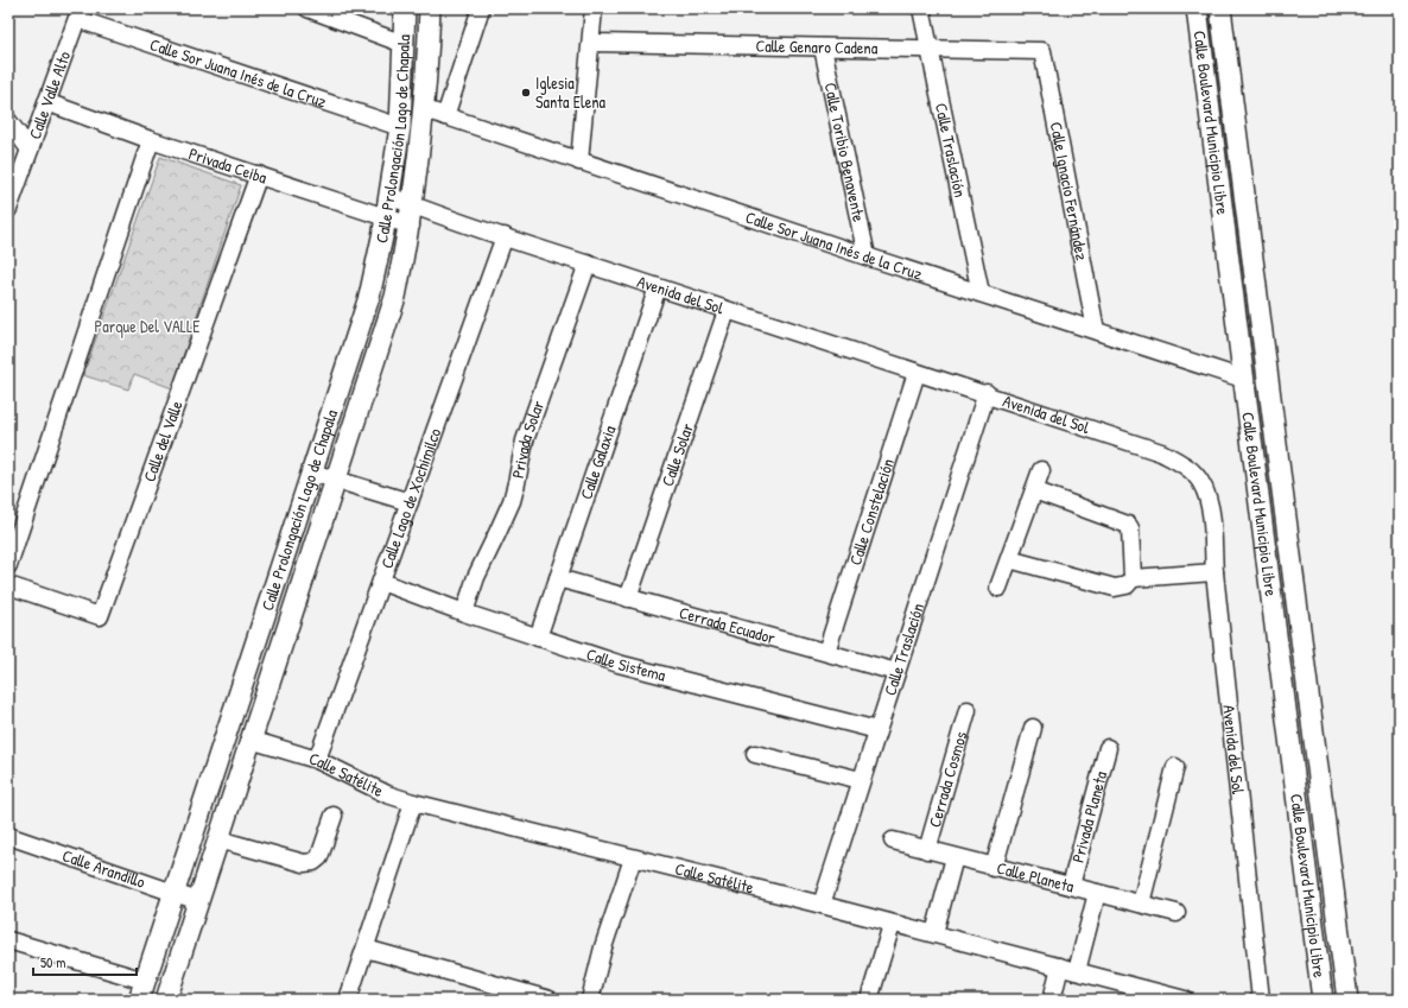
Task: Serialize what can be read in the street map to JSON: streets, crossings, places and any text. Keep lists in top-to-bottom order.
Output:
{
  "streets": {
    "main road": ["Calle Boulevard Municipio Libre", "Calle Prolongación Lago de Chapala"],
    "street": [
      "Calle Genaro Cadena",
      "Calle Sor Juana Inés de la Cruz",
      "Calle Valle Alto",
      "Calle Traslación",
      "Calle Toribio Benavente",
      "Privada Ceiba",
      "Calle Ignacio Fernández",
      "Avenida del Sol",
      "Privada Solar",
      "Calle del Valle",
      "Calle Solar",
      "Calle Galaxia",
      "Calle Lago de Xochimilco",
      "Calle Constelación",
      "Cerrada Ecuador",
      "Calle Sistema",
      "Calle Satélite",
      "Cerrada Cosmos",
      "Privada Planeta",
      "Calle Arandillo",
      "Calle Planeta"
    ]
  },
  "crossings": [
    ["Calle Genaro Cadena", "Calle Traslación"],
    ["Calle Genaro Cadena", "Calle Toribio Benavente"],
    ["Calle Genaro Cadena", "Calle Ignacio Fernández"],
    ["Calle Sor Juana Inés de la Cruz", "Calle Valle Alto"],
    ["Calle Sor Juana Inés de la Cruz", "Calle Boulevard Municipio Libre"],
    ["Calle Sor Juana Inés de la Cruz", "Calle Prolongación Lago de Chapala"],
    ["Calle Sor Juana Inés de la Cruz", "Calle Traslación"],
    ["Calle Sor Juana Inés de la Cruz", "Calle Toribio Benavente"],
    ["Calle Sor Juana Inés de la Cruz", "Calle Ignacio Fernández"],
    ["Calle Valle Alto", "Privada Ceiba"],
    ["Calle Prolongación Lago de Chapala", "Privada Ceiba"],
    ["Calle Prolongación Lago de Chapala", "Avenida del Sol"],
    ["Calle Prolongación Lago de Chapala", "Calle Satélite"],
    ["Calle Prolongación Lago de Chapala", "Calle Arandillo"],
    ["Calle Traslación", "Avenida del Sol"],
    ["Calle Traslación", "Cerrada Ecuador"],
    ["Calle Traslación", "Calle Sistema"],
    ["Calle Traslación", "Calle Satélite"],
    ["Privada Ceiba", "Avenida del Sol"],
    ["Privada Ceiba", "Calle del Valle"],
    ["Avenida del Sol", "Privada Solar"],
    ["Avenida del Sol", "Calle Solar"],
    ["Avenida del Sol", "Calle Galaxia"],
    ["Avenida del Sol", "Calle Lago de Xochimilco"],
    ["Avenida del Sol", "Calle Constelación"],
    ["Privada Solar", "Calle Sistema"],
    ["Calle Solar", "Cerrada Ecuador"],
    ["Calle Galaxia", "Cerrada Ecuador"],
    ["Calle Galaxia", "Calle Sistema"],
    ["Calle Lago de Xochimilco", "Calle Sistema"],
    ["Calle Lago de Xochimilco", "Calle Satélite"],
    ["Calle Constelación", "Cerrada Ecuador"],
    ["Cerrada Cosmos", "Calle Planeta"],
    ["Privada Planeta", "Calle Planeta"]
  ],
  "parks": ["Parque Del VALLE"],
  "places": ["Iglesia Santa Elena"],
  "scale_bar": "50 m"
}
